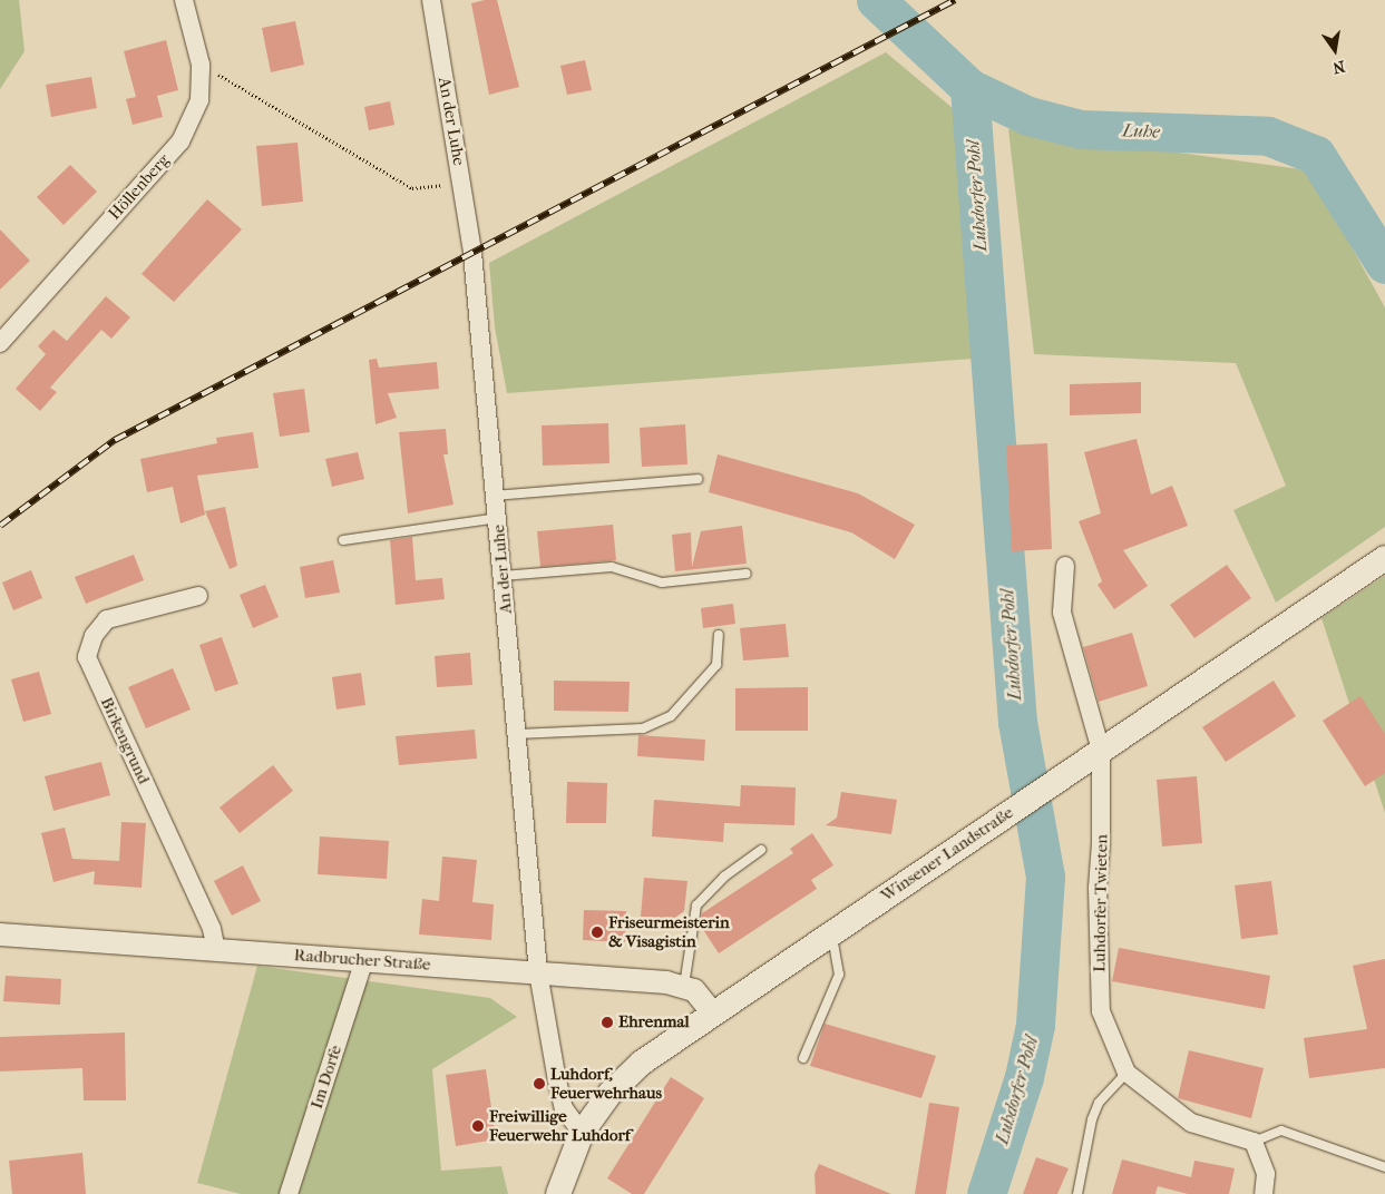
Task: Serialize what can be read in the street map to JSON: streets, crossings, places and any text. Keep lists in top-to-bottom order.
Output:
{
  "streets": {
    "main road": ["Winsener Landstraße"],
    "street": [
      "An der Luhe",
      "Höllenberg",
      "Birkengrund",
      "Luhdorfer Twieten",
      "Radbrucher Straße",
      "Im Dorfe"
    ]
  },
  "crossings": [
    ["An der Luhe", "Winsener Landstraße"],
    ["An der Luhe", "Radbrucher Straße"],
    ["Birkengrund", "Radbrucher Straße"],
    ["Winsener Landstraße", "Luhdorfer Twieten"],
    ["Winsener Landstraße", "Radbrucher Straße"],
    ["Radbrucher Straße", "Im Dorfe"]
  ],
  "water": ["Luhe", "Luhdorfer Pohl"],
  "places": [
    "Friseurmeisterin & Visagistin",
    "Ehrenmal",
    "Luhdorf, Feuerwehrhaus",
    "Freiwillige Feuerwehr Luhdorf"
  ],
  "north": "bottom"
}
